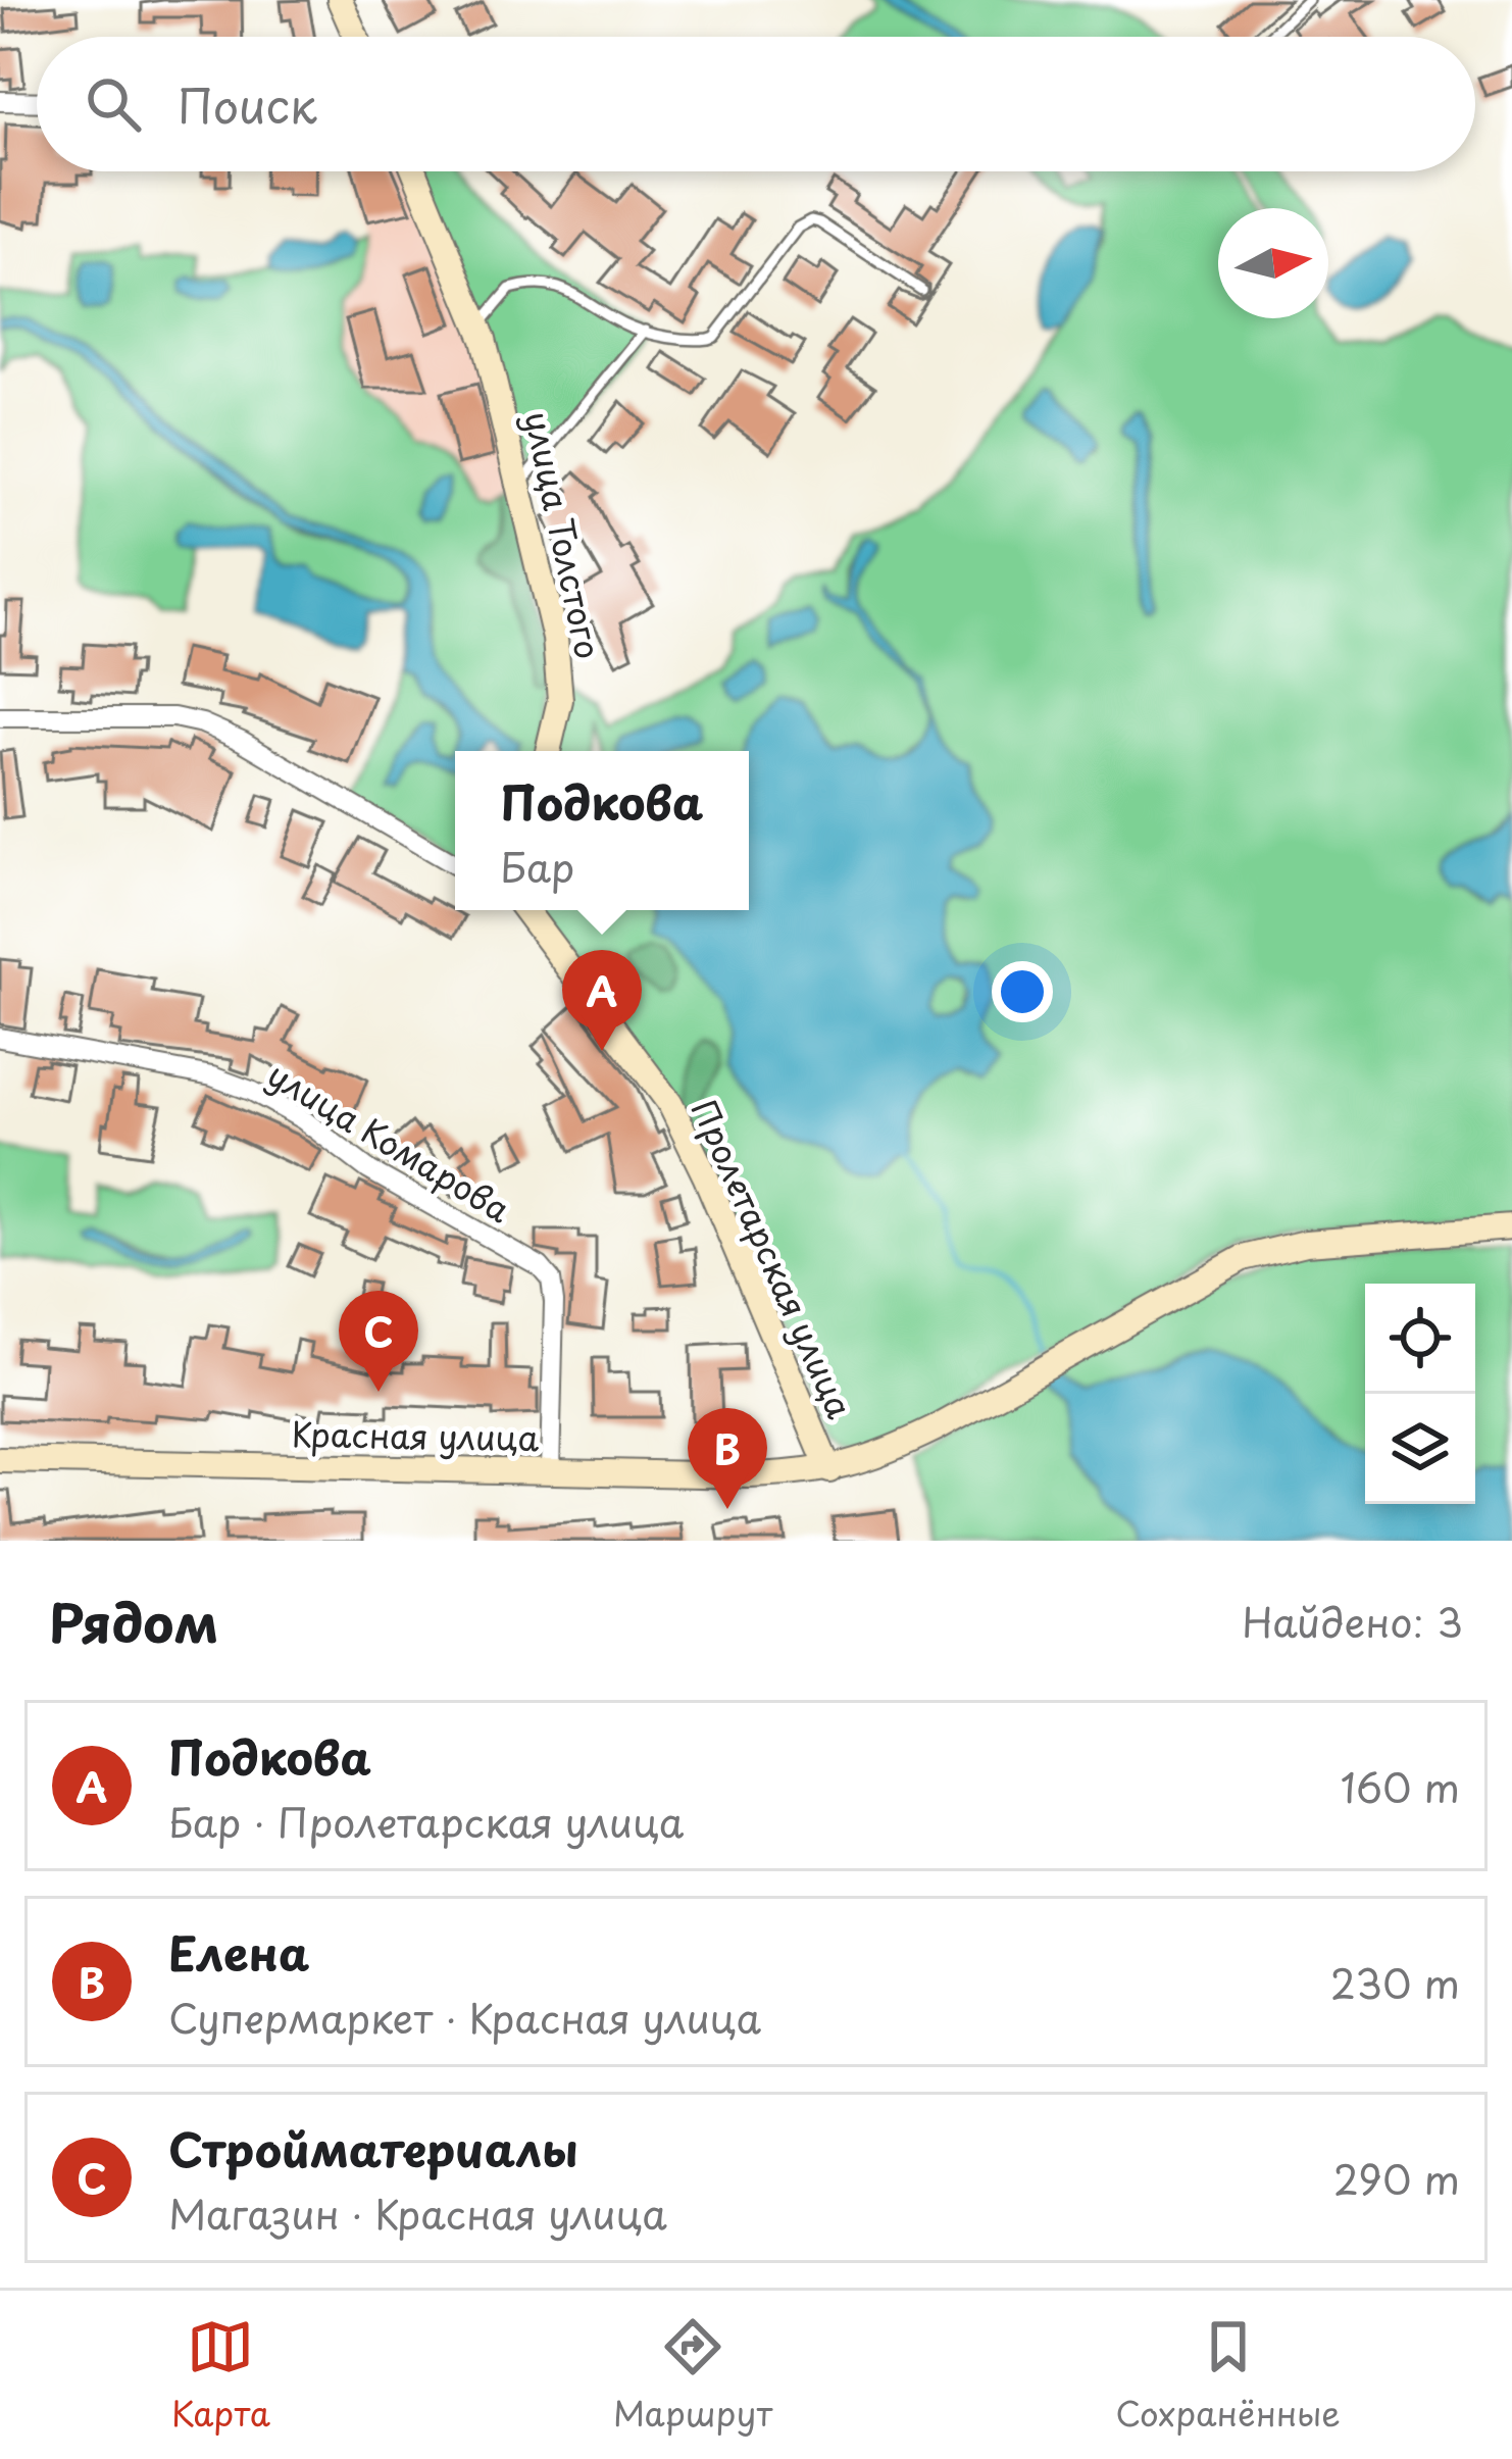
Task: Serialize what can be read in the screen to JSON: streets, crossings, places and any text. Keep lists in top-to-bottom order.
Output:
{
  "streets": {
    "main road": ["улица Толстого", "Пролетарская улица", "Красная улица"],
    "street": ["улица Комарова"]
  },
  "crossings": [
    ["улица Комарова", "Красная улица"],
    ["Пролетарская улица", "Красная улица"]
  ],
  "north": "right",
  "page": {
    "search": "Поиск",
    "popup": ["Подкова", "Бар"],
    "pins": ["A", "C", "B"],
    "heading": ["Рядом", "Найдено: 3"],
    "list": [
      {
        "mark": "A",
        "name": "Подкова",
        "note": "Бар · Пролетарская улица",
        "value": "160 m"
      },
      {
        "mark": "B",
        "name": "Елена",
        "note": "Супермаркет · Красная улица",
        "value": "230 m"
      },
      {
        "mark": "C",
        "name": "Стройматериалы",
        "note": "Магазин · Красная улица",
        "value": "290 m"
      }
    ],
    "nav": ["Карта", "Маршрут", "Сохранённые"]
  }
}
